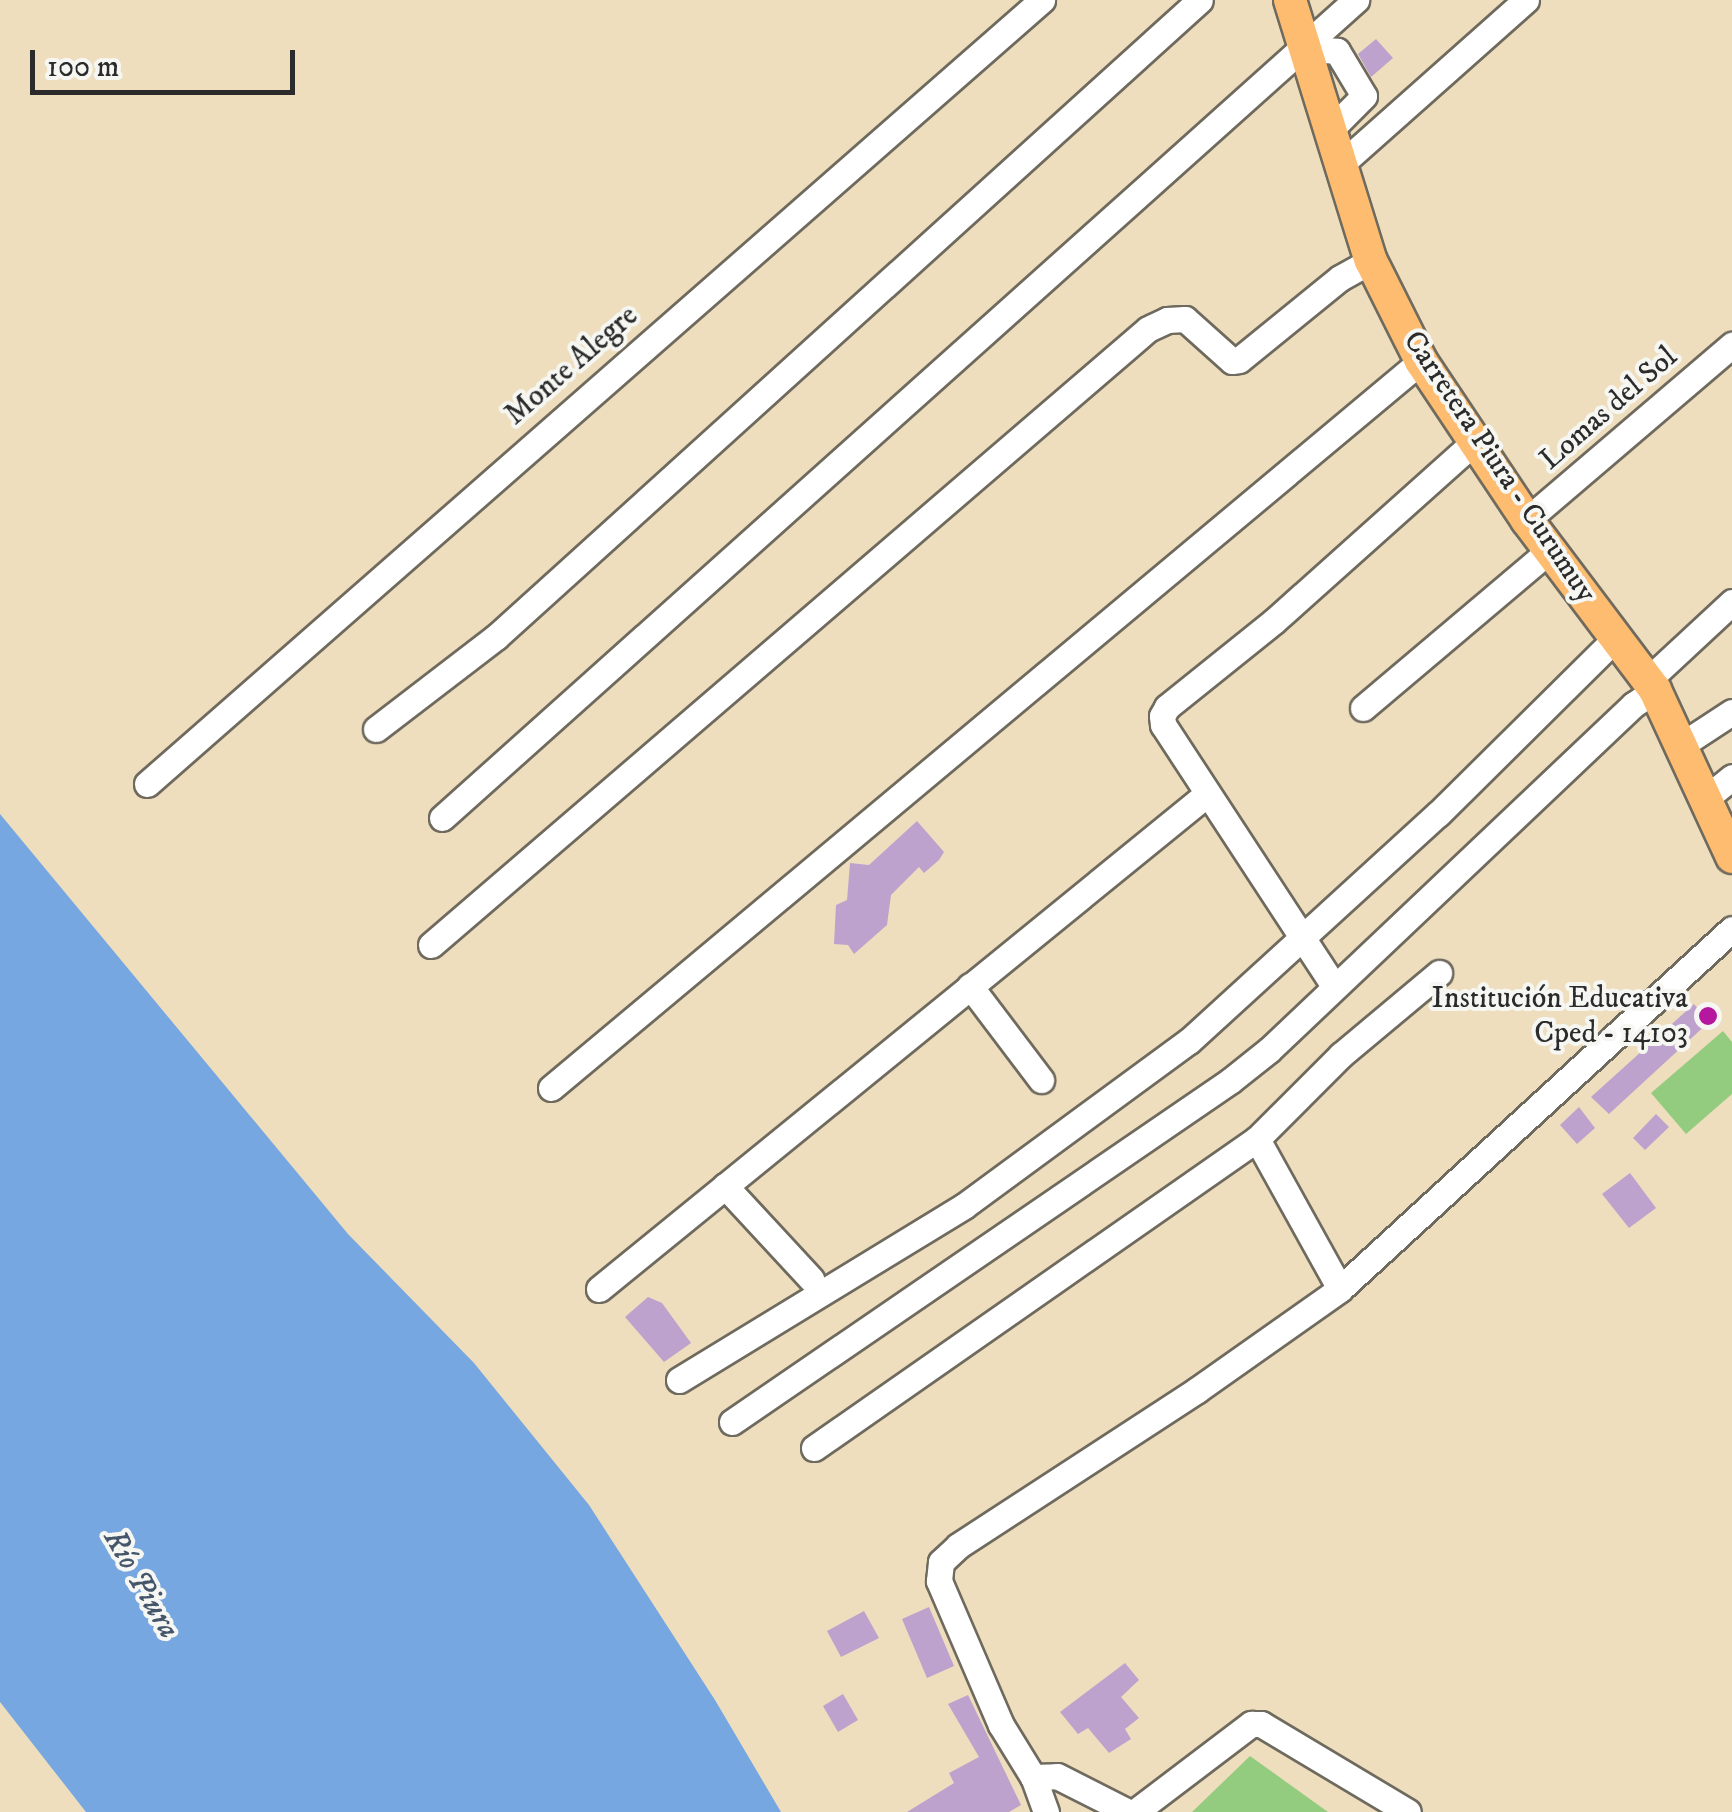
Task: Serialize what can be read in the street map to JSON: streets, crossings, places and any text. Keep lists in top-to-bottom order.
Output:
{
  "streets": {
    "main road": ["Carretera Piura - Curumuy"],
    "street": ["Monte Alegre", "Lomas del Sol"]
  },
  "crossings": [
    ["Lomas del Sol", "Carretera Piura - Curumuy"]
  ],
  "water": ["Río Piura"],
  "places": ["Institución Educativa Cped - 14103"],
  "scale_bar": "100 m"
}
